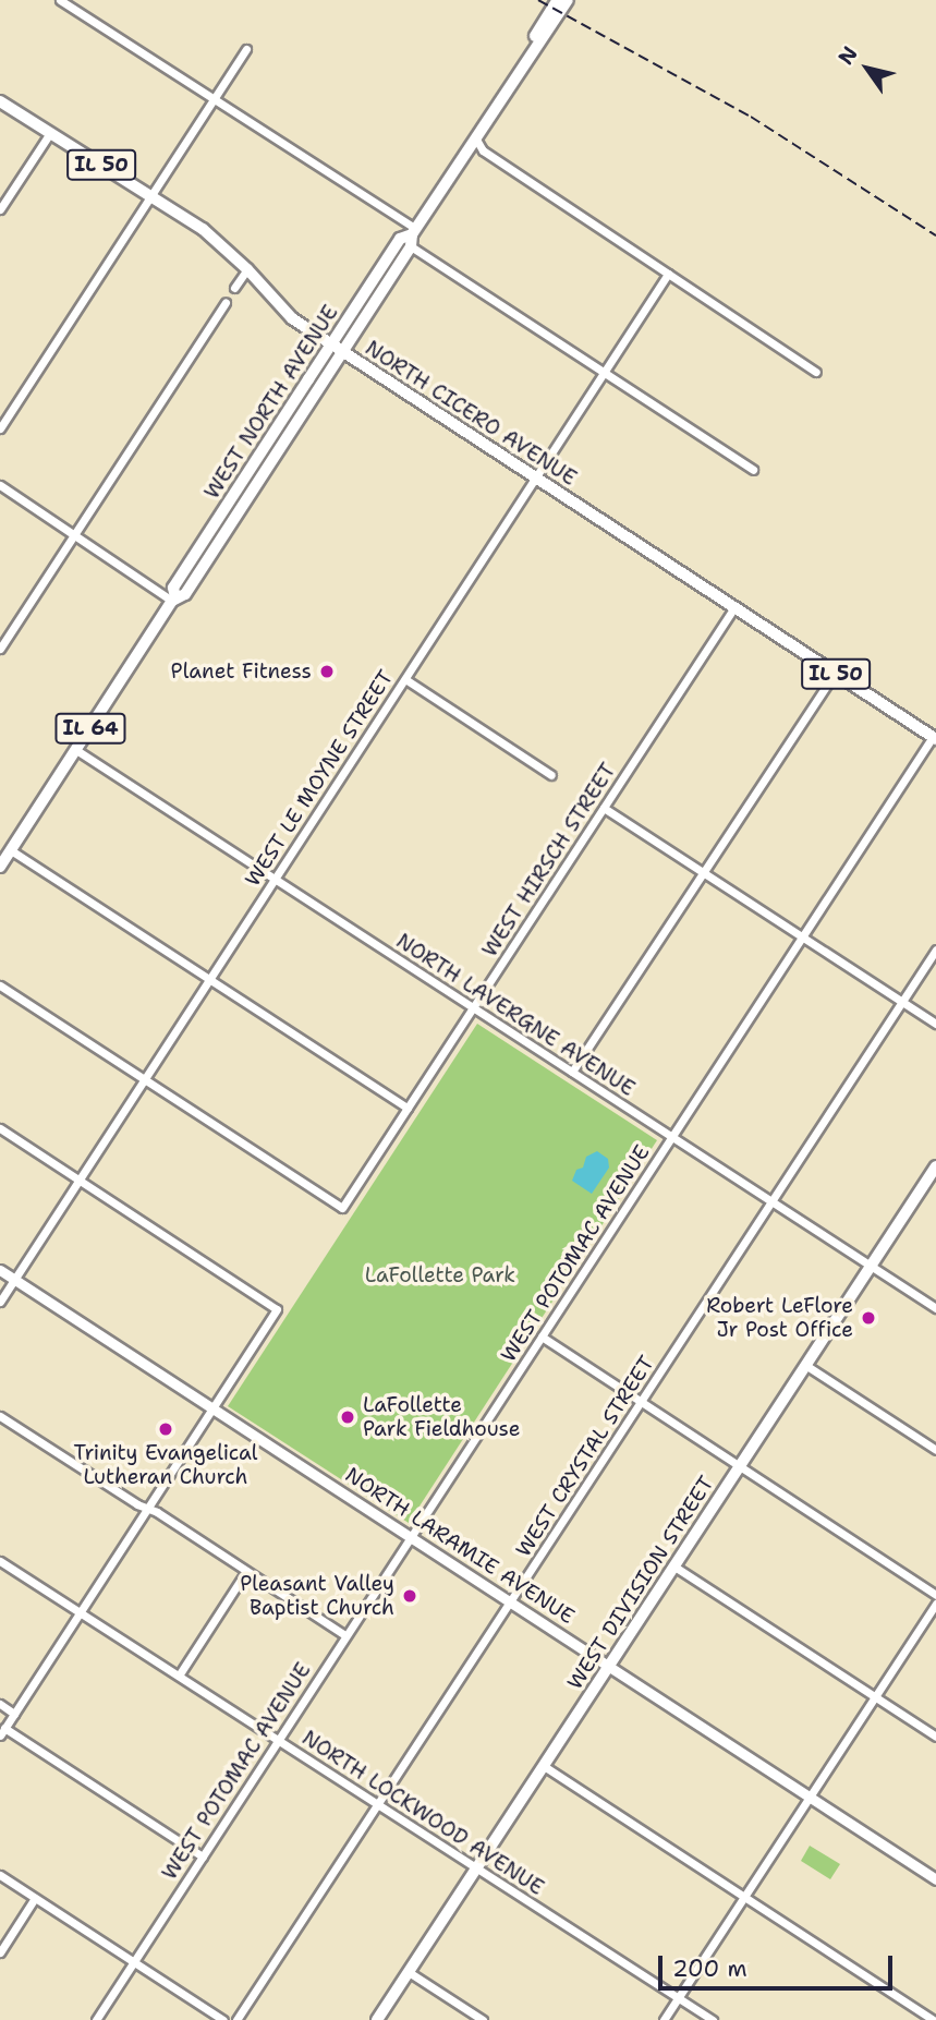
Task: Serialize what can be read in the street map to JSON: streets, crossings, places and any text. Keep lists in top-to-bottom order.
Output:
{
  "streets": {
    "main road": [
      "IL 50",
      "WEST NORTH AVENUE",
      "NORTH CICERO AVENUE",
      "IL 64",
      "WEST DIVISION STREET"
    ],
    "street": [
      "WEST LE MOYNE STREET",
      "WEST HIRSCH STREET",
      "NORTH LAVERGNE AVENUE",
      "WEST POTOMAC AVENUE",
      "WEST CRYSTAL STREET",
      "NORTH LARAMIE AVENUE",
      "NORTH LOCKWOOD AVENUE"
    ]
  },
  "crossings": [
    ["WEST NORTH AVENUE", "NORTH CICERO AVENUE"],
    ["WEST NORTH AVENUE", "NORTH LAVERGNE AVENUE"],
    ["NORTH CICERO AVENUE", "WEST LE MOYNE STREET"],
    ["NORTH CICERO AVENUE", "WEST HIRSCH STREET"],
    ["NORTH CICERO AVENUE", "WEST POTOMAC AVENUE"],
    ["WEST LE MOYNE STREET", "WEST HIRSCH STREET"],
    ["WEST LE MOYNE STREET", "NORTH LAVERGNE AVENUE"],
    ["WEST LE MOYNE STREET", "NORTH LARAMIE AVENUE"],
    ["WEST HIRSCH STREET", "NORTH LAVERGNE AVENUE"],
    ["NORTH LAVERGNE AVENUE", "WEST POTOMAC AVENUE"],
    ["NORTH LAVERGNE AVENUE", "WEST CRYSTAL STREET"],
    ["NORTH LAVERGNE AVENUE", "WEST DIVISION STREET"],
    ["WEST POTOMAC AVENUE", "NORTH LARAMIE AVENUE"],
    ["WEST POTOMAC AVENUE", "NORTH LOCKWOOD AVENUE"],
    ["WEST CRYSTAL STREET", "NORTH LARAMIE AVENUE"],
    ["WEST CRYSTAL STREET", "NORTH LOCKWOOD AVENUE"],
    ["NORTH LARAMIE AVENUE", "WEST DIVISION STREET"],
    ["WEST DIVISION STREET", "NORTH LOCKWOOD AVENUE"]
  ],
  "parks": ["LaFollette Park"],
  "places": [
    "Planet Fitness",
    "Robert LeFlore Jr Post Office",
    "LaFollette Park Fieldhouse",
    "Trinity Evangelical Lutheran Church",
    "Pleasant Valley Baptist Church"
  ],
  "scale_bar": "200 m",
  "north": "top left"
}
